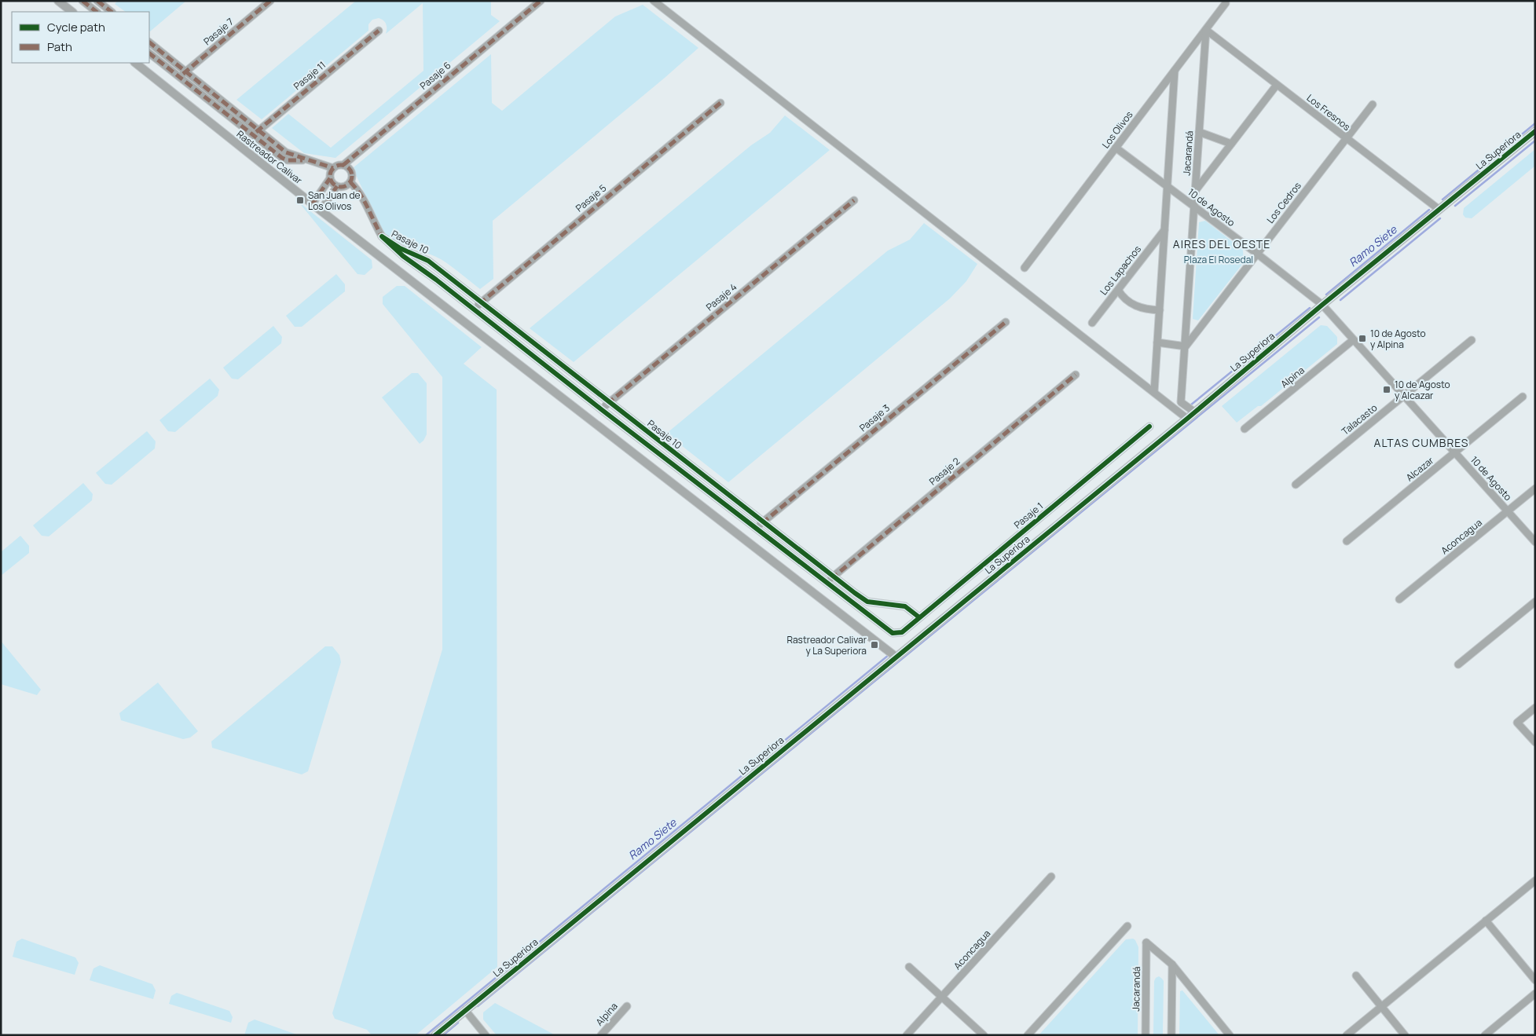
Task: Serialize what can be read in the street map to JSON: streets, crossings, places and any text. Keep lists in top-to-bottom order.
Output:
{
  "streets": {
    "street": [
      "Pasaje 7",
      "Pasaje 11",
      "Pasaje 6",
      "Los Fresnos",
      "Los Olivos",
      "La Superiora",
      "Jacarandá",
      "Rastreador Calivar",
      "Pasaje 5",
      "Los Cedros",
      "10 de Agosto",
      "Pasaje 10",
      "Los Lapachos",
      "Pasaje 4",
      "Alpina",
      "Pasaje 3",
      "Talacasto",
      "Alcazar",
      "Pasaje 2",
      "Pasaje 1",
      "Aconcagua"
    ]
  },
  "crossings": [
    ["Pasaje 6", "Pasaje 10"],
    ["Los Fresnos", "Los Olivos"],
    ["Los Fresnos", "La Superiora"],
    ["Los Fresnos", "Jacarandá"],
    ["Los Fresnos", "Los Cedros"],
    ["Los Olivos", "Jacarandá"],
    ["Los Olivos", "10 de Agosto"],
    ["La Superiora", "Jacarandá"],
    ["La Superiora", "Rastreador Calivar"],
    ["La Superiora", "10 de Agosto"],
    ["Jacarandá", "Los Cedros"],
    ["Jacarandá", "10 de Agosto"],
    ["Jacarandá", "Los Lapachos"],
    ["Pasaje 5", "Pasaje 10"],
    ["Los Cedros", "10 de Agosto"],
    ["10 de Agosto", "Alpina"],
    ["10 de Agosto", "Talacasto"],
    ["10 de Agosto", "Alcazar"],
    ["10 de Agosto", "Aconcagua"],
    ["Pasaje 10", "Pasaje 4"],
    ["Pasaje 10", "Pasaje 3"],
    ["Pasaje 10", "Pasaje 2"],
    ["Pasaje 10", "Pasaje 1"]
  ],
  "districts": ["AIRES DEL OESTE", "ALTAS CUMBRES"],
  "water": ["Ramo Siete"],
  "parks": ["Plaza El Rosedal"],
  "places": {
    "transit": [
      "San Juan de Los Olivos",
      "10 de Agosto y Alpina",
      "10 de Agosto y Alcazar",
      "Rastreador Calivar y La Superiora"
    ]
  },
  "legend": ["Cycle path", "Path"]
}
